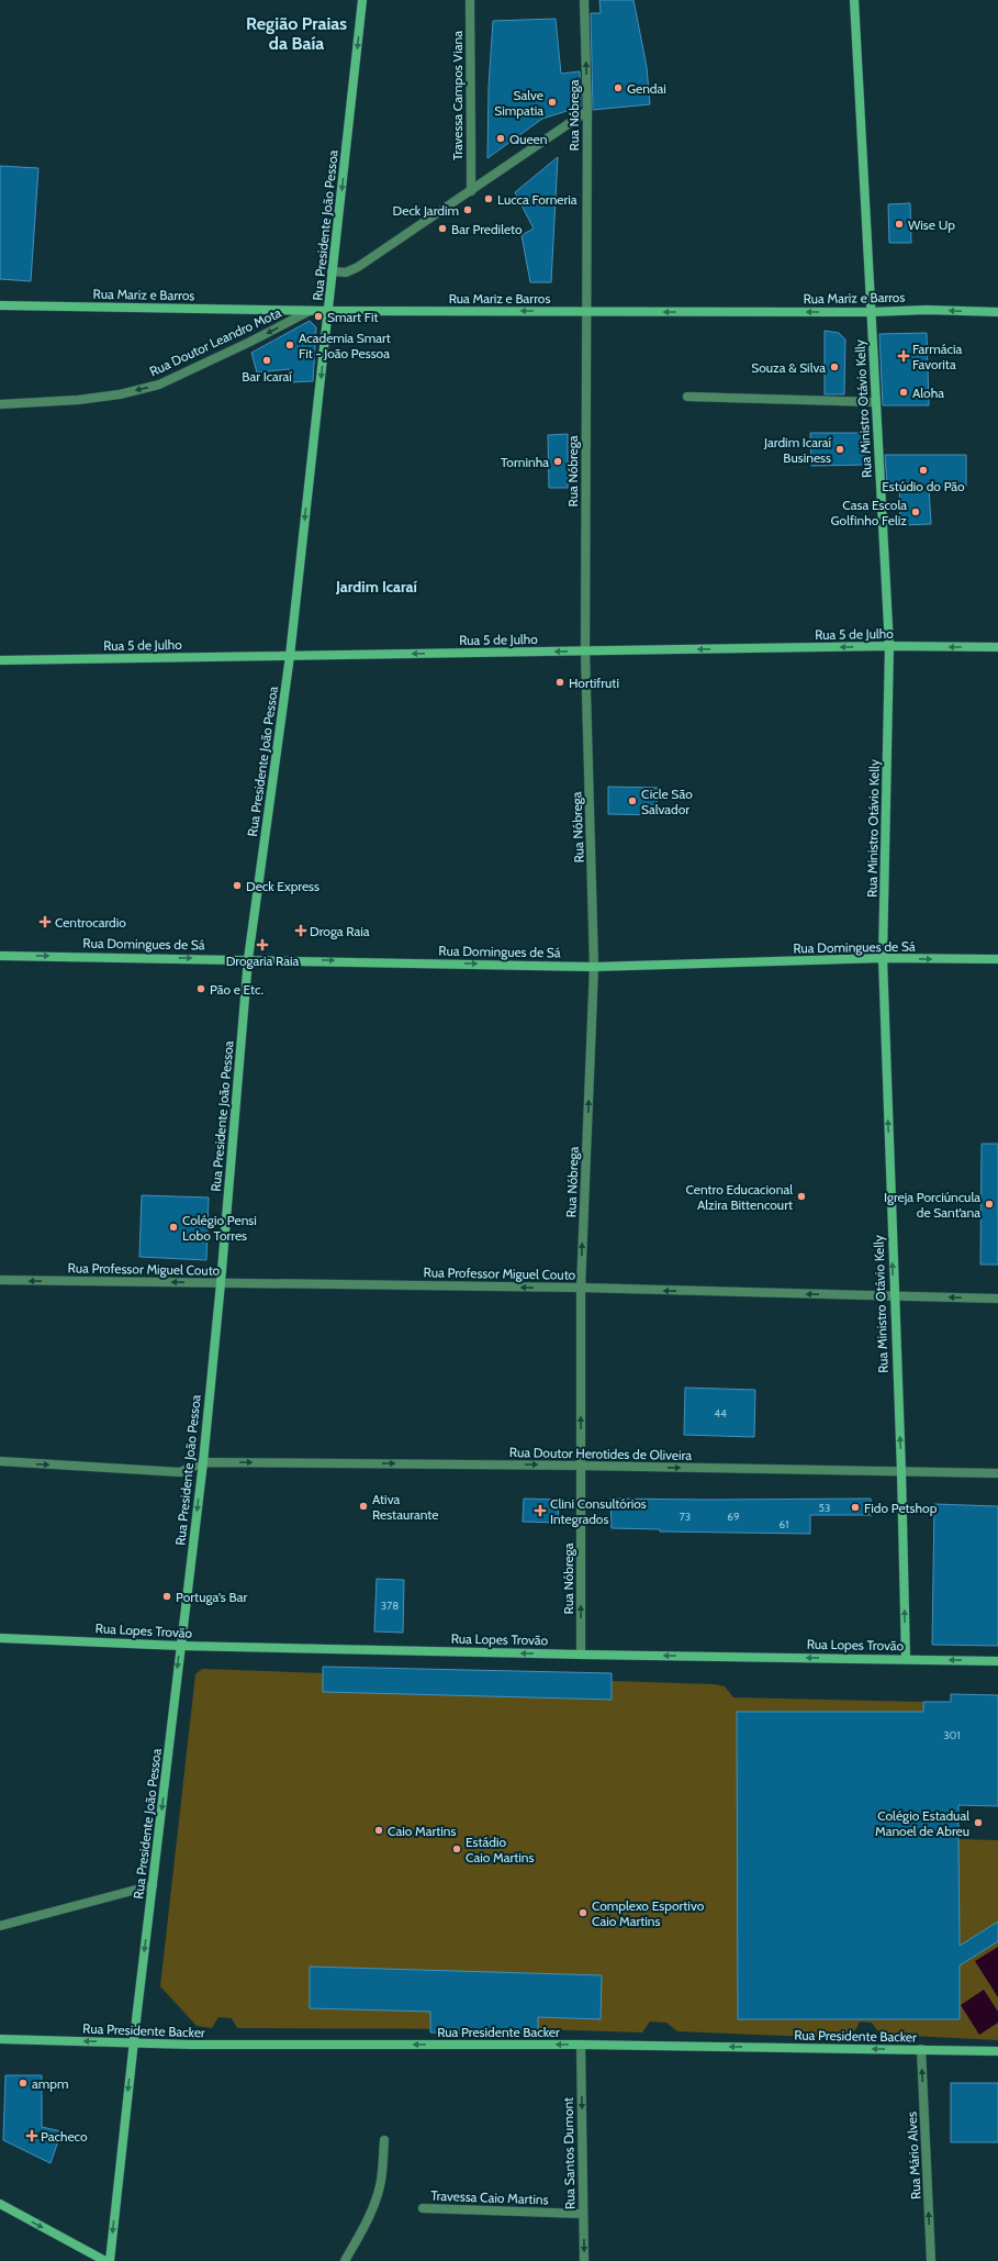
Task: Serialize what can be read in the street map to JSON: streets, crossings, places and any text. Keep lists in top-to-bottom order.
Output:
{
  "streets": {
    "street": [
      "Travessa Campos Viana",
      "Rua Nóbrega",
      "Rua Presidente João Pessoa",
      "Rua Mariz e Barros",
      "Rua Doutor Leandro Mota",
      "Rua Ministro Otávio Kelly",
      "Rua 5 de Julho",
      "Rua Domingues de Sá",
      "Rua Professor Miguel Couto",
      "Rua Doutor Herotides de Oliveira",
      "Rua Lopes Trovão",
      "Rua Presidente Backer",
      "Rua Santos Dumont",
      "Rua Mário Alves",
      "Travessa Caio Martins"
    ]
  },
  "crossings": [
    ["Rua Nóbrega", "Rua Mariz e Barros"],
    ["Rua Nóbrega", "Rua 5 de Julho"],
    ["Rua Nóbrega", "Rua Domingues de Sá"],
    ["Rua Nóbrega", "Rua Professor Miguel Couto"],
    ["Rua Nóbrega", "Rua Doutor Herotides de Oliveira"],
    ["Rua Nóbrega", "Rua Lopes Trovão"],
    ["Rua Presidente João Pessoa", "Rua Mariz e Barros"],
    ["Rua Presidente João Pessoa", "Rua 5 de Julho"],
    ["Rua Presidente João Pessoa", "Rua Domingues de Sá"],
    ["Rua Presidente João Pessoa", "Rua Professor Miguel Couto"],
    ["Rua Presidente João Pessoa", "Rua Doutor Herotides de Oliveira"],
    ["Rua Presidente João Pessoa", "Rua Lopes Trovão"],
    ["Rua Presidente João Pessoa", "Rua Presidente Backer"],
    ["Rua Mariz e Barros", "Rua Doutor Leandro Mota"],
    ["Rua Mariz e Barros", "Rua Ministro Otávio Kelly"],
    ["Rua Ministro Otávio Kelly", "Rua 5 de Julho"],
    ["Rua Ministro Otávio Kelly", "Rua Domingues de Sá"],
    ["Rua Ministro Otávio Kelly", "Rua Professor Miguel Couto"],
    ["Rua Ministro Otávio Kelly", "Rua Doutor Herotides de Oliveira"],
    ["Rua Ministro Otávio Kelly", "Rua Lopes Trovão"],
    ["Rua Presidente Backer", "Rua Santos Dumont"],
    ["Rua Presidente Backer", "Rua Mário Alves"],
    ["Rua Santos Dumont", "Travessa Caio Martins"]
  ],
  "one_way": [
    "Rua Nóbrega",
    "Rua Presidente João Pessoa",
    "Rua Mariz e Barros",
    "Rua Doutor Leandro Mota",
    "Rua Ministro Otávio Kelly",
    "Rua 5 de Julho",
    "Rua Domingues de Sá",
    "Rua Professor Miguel Couto",
    "Rua Doutor Herotides de Oliveira",
    "Rua Lopes Trovão",
    "Rua Presidente Backer",
    "Rua Santos Dumont",
    "Rua Mário Alves"
  ],
  "districts": ["Região Praias da Baía", "Jardim Icaraí"],
  "places": {
    "other": [
      "Gendai",
      "Salve Simpatia",
      "Queen",
      "Lucca Forneria",
      "Deck Jardim",
      "Wise Up",
      "Bar Predileto",
      "Smart Fit",
      "Academia Smart Fit - João Pessoa",
      "Bar Icaraí",
      "Souza & Silva",
      "Aloha",
      "Jardim Icaraí Business",
      "Torninha",
      "Estúdio do Pão",
      "Casa Escola Golfinho Feliz",
      "Hortifruti",
      "Cicle São Salvador",
      "Deck Express",
      "Pão e Etc.",
      "Centro Educacional Alzira Bittencourt",
      "Igreja Porciúncula de Sant’ana",
      "Colégio Pensi Lobo Torres",
      "Ativa Restaurante",
      "Fido Petshop",
      "Portuga's Bar",
      "Colégio Estadual Manoel de Abreu",
      "Caio Martins",
      "Estádio Caio Martins",
      "Complexo Esportivo Caio Martins",
      "ampm"
    ],
    "health": [
      "Farmácia Favorita",
      "Centrocardio",
      "Droga Raia",
      "Drogaria Raia",
      "Clini Consultórios Integrados",
      "Pacheco"
    ]
  },
  "house_numbers": [
    "44",
    "53",
    "73",
    "69",
    "61",
    "378",
    "301"
  ]
}
